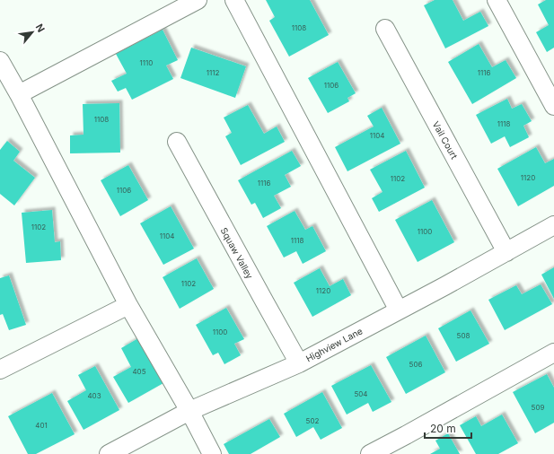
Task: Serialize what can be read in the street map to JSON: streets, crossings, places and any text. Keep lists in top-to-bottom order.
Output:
{
  "streets": {
    "street": ["Vail Court", "Squaw Valley", "Highview Lane"]
  },
  "crossings": [
    ["Vail Court", "Highview Lane"],
    ["Squaw Valley", "Highview Lane"]
  ],
  "house_numbers": [
    "1108",
    "1110",
    "1112",
    "1116",
    "1106",
    "1108",
    "1118",
    "1104",
    "1120",
    "1102",
    "1116",
    "1106",
    "1102",
    "1100",
    "1104",
    "1118",
    "1102",
    "1120",
    "1100",
    "508",
    "506",
    "405",
    "504",
    "403",
    "509",
    "502",
    "401"
  ],
  "scale_bar": "20 m",
  "north": "top right"
}
